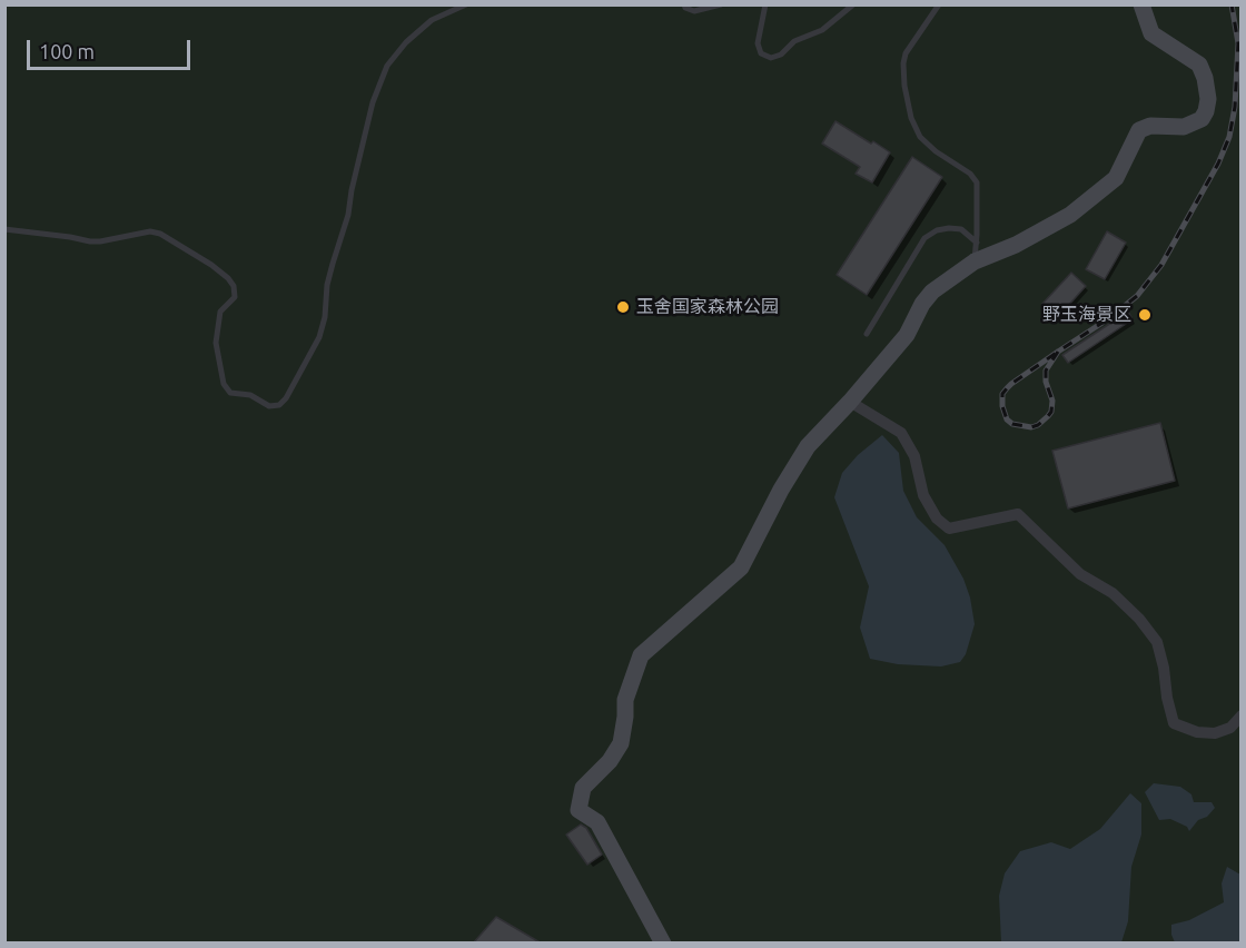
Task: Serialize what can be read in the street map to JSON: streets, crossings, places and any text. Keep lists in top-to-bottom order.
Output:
{
  "places": ["玉舍国家森林公园", "野玉海景区"],
  "scale_bar": "100 m"
}
